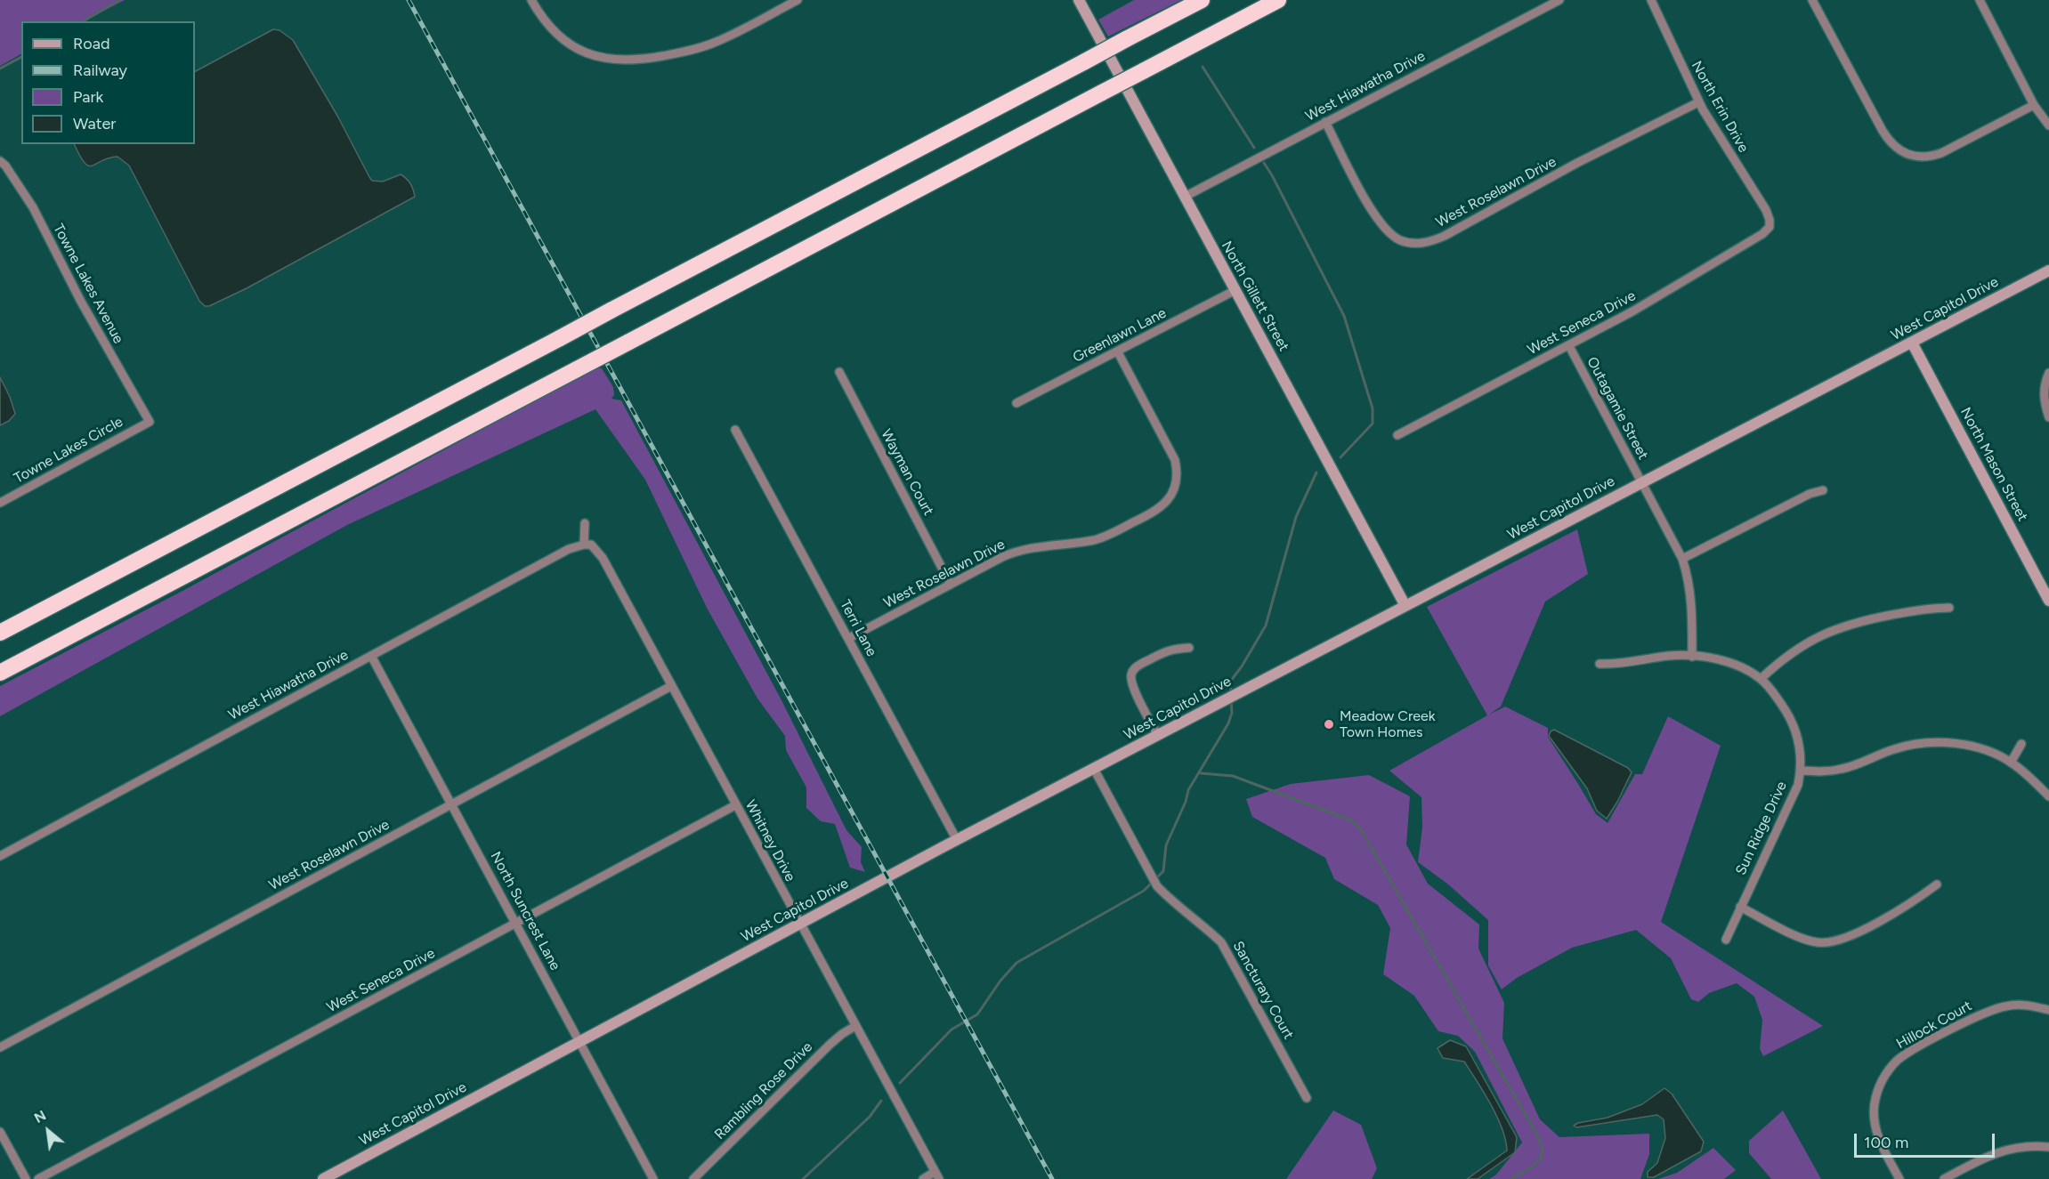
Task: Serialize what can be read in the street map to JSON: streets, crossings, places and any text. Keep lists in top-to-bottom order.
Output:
{
  "streets": {
    "street": [
      "West Hiawatha Drive",
      "North Erin Drive",
      "West Roselawn Drive",
      "Towne Lakes Avenue",
      "North Gillett Street",
      "West Capitol Drive",
      "West Seneca Drive",
      "Greenlawn Lane",
      "Outagamie Street",
      "Towne Lakes Circle",
      "North Mason Street",
      "Wayman Court",
      "Terri Lane",
      "Sun Ridge Drive",
      "Whitney Drive",
      "North Suncrest Lane",
      "Sancturary Court",
      "Hillock Court",
      "Rambling Rose Drive"
    ]
  },
  "crossings": [
    ["West Hiawatha Drive", "West Roselawn Drive"],
    ["West Hiawatha Drive", "North Gillett Street"],
    ["West Hiawatha Drive", "Whitney Drive"],
    ["West Hiawatha Drive", "North Suncrest Lane"],
    ["North Erin Drive", "West Roselawn Drive"],
    ["North Erin Drive", "West Seneca Drive"],
    ["West Roselawn Drive", "Greenlawn Lane"],
    ["West Roselawn Drive", "Wayman Court"],
    ["West Roselawn Drive", "Terri Lane"],
    ["West Roselawn Drive", "Whitney Drive"],
    ["West Roselawn Drive", "North Suncrest Lane"],
    ["Towne Lakes Avenue", "Towne Lakes Circle"],
    ["North Gillett Street", "West Capitol Drive"],
    ["North Gillett Street", "Greenlawn Lane"],
    ["West Capitol Drive", "Outagamie Street"],
    ["West Capitol Drive", "North Mason Street"],
    ["West Capitol Drive", "Terri Lane"],
    ["West Capitol Drive", "Whitney Drive"],
    ["West Capitol Drive", "North Suncrest Lane"],
    ["West Capitol Drive", "Sancturary Court"],
    ["West Seneca Drive", "Outagamie Street"],
    ["West Seneca Drive", "Whitney Drive"],
    ["West Seneca Drive", "North Suncrest Lane"],
    ["Outagamie Street", "Sun Ridge Drive"],
    ["Whitney Drive", "Rambling Rose Drive"]
  ],
  "places": ["Meadow Creek Town Homes"],
  "legend": [
    "Road",
    "Railway",
    "Park",
    "Water"
  ],
  "scale_bar": "100 m",
  "north": "top left"
}
